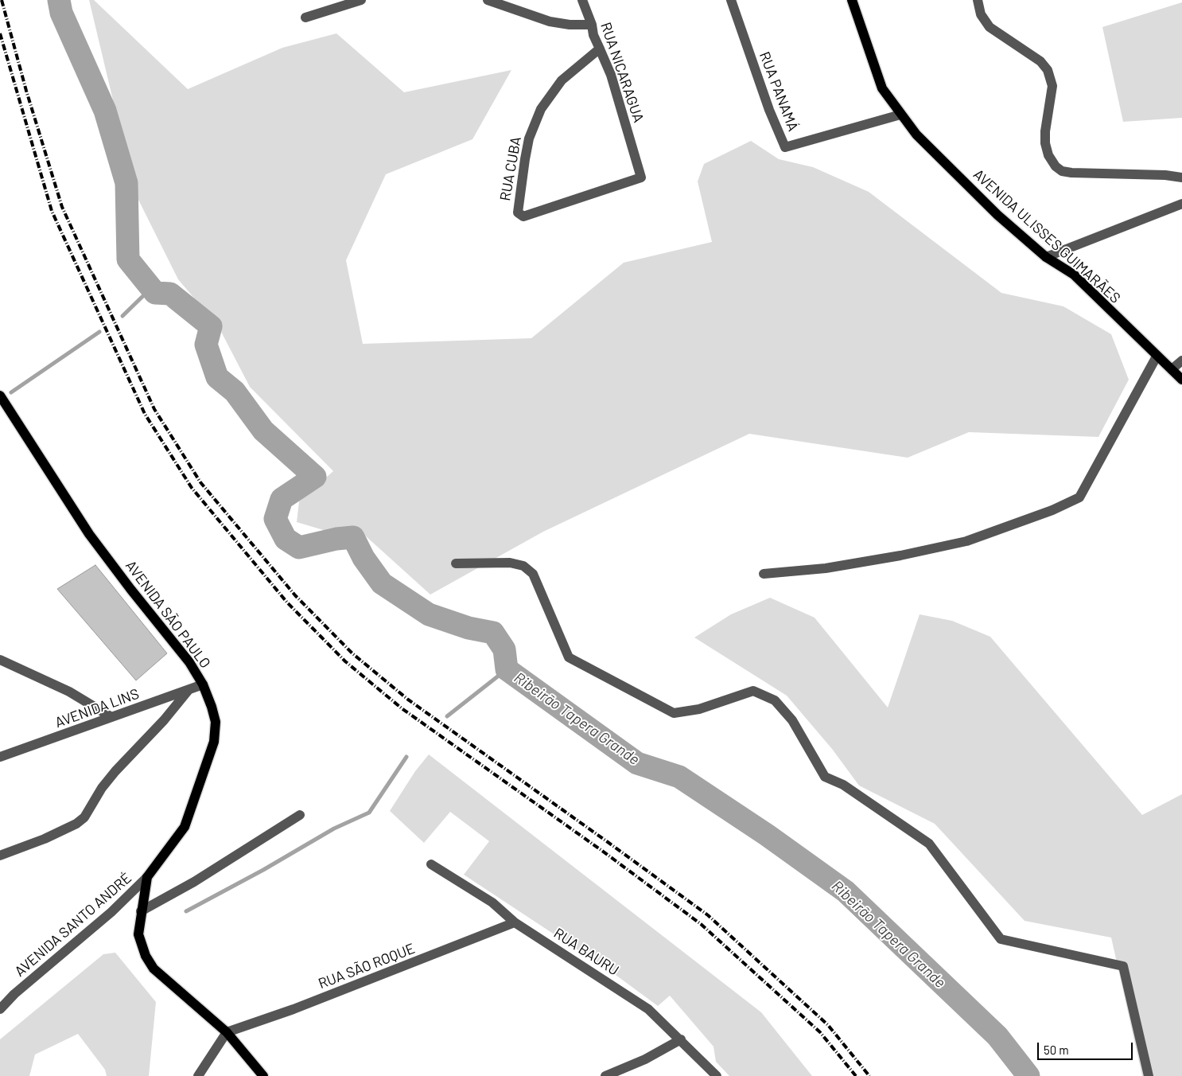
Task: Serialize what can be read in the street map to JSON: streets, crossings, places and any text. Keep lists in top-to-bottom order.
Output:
{
  "streets": {
    "main road": ["AVENIDA ULISSES GUIMARÃES", "AVENIDA SÃO PAULO"],
    "street": [
      "RUA NICARAGUA",
      "RUA PANAMÁ",
      "RUA CUBA",
      "AVENIDA LINS",
      "AVENIDA SANTO ANDRÉ",
      "RUA BAURU",
      "RUA SÃO ROQUE"
    ]
  },
  "crossings": [
    ["RUA NICARAGUA", "RUA CUBA"],
    ["RUA PANAMÁ", "AVENIDA ULISSES GUIMARÃES"],
    ["AVENIDA SÃO PAULO", "AVENIDA LINS"],
    ["AVENIDA SÃO PAULO", "AVENIDA SANTO ANDRÉ"],
    ["AVENIDA SÃO PAULO", "RUA SÃO ROQUE"],
    ["RUA BAURU", "RUA SÃO ROQUE"]
  ],
  "water": ["Ribeirão Tapera Grande"],
  "scale_bar": "50 m"
}
